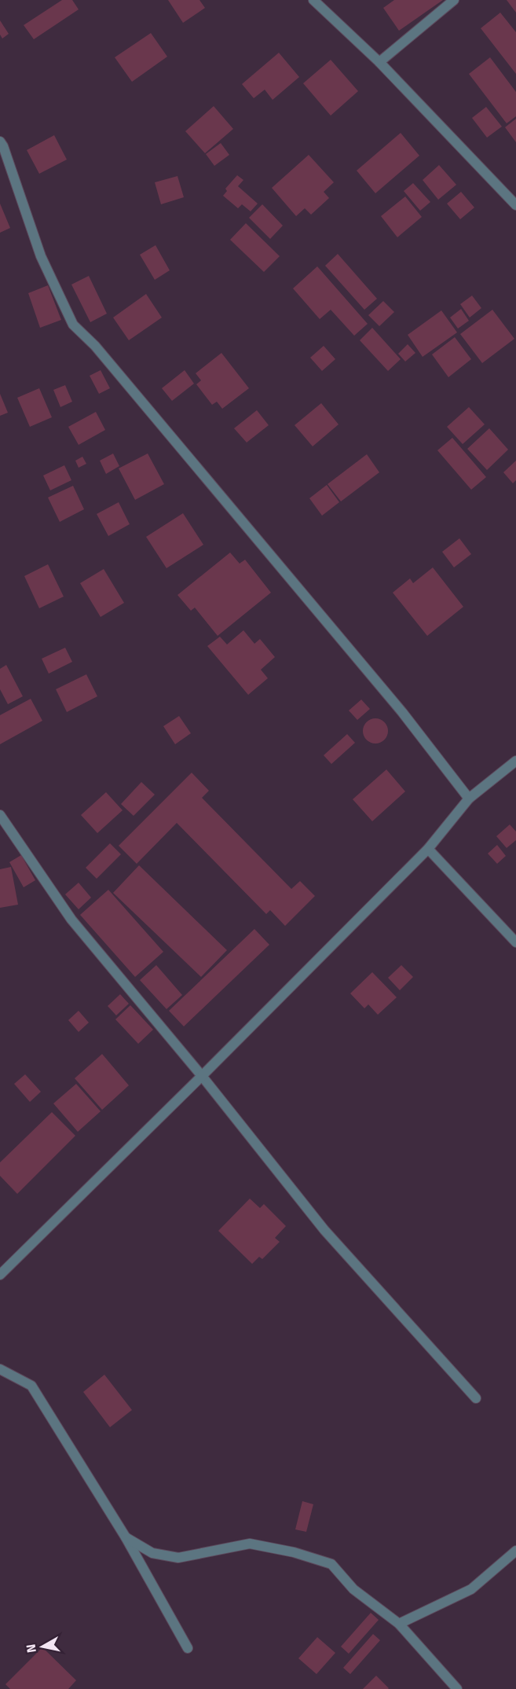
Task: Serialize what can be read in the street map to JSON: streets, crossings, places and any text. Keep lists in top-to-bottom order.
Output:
{
  "north": "left"
}
